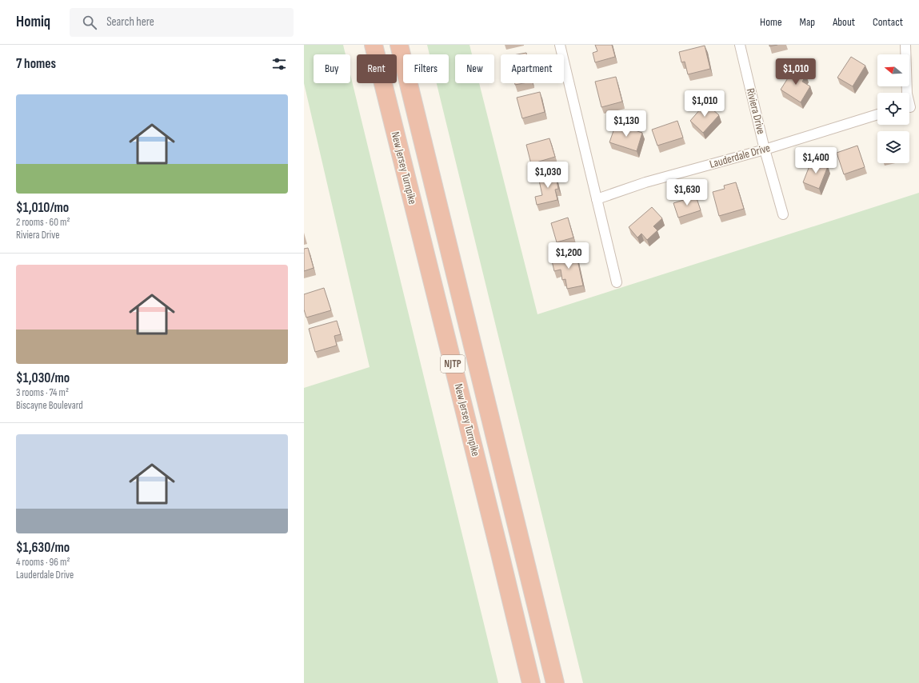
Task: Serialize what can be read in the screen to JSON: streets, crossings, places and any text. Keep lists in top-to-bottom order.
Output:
{
  "streets": {
    "highway": ["New Jersey Turnpike", "NJTP"],
    "street": ["Riviera Drive", "Lauderdale Drive"]
  },
  "crossings": [
    ["Riviera Drive", "Lauderdale Drive"]
  ],
  "north": "left",
  "page": {
    "header": "Homiq",
    "search": "Search here",
    "nav": [
      "Home",
      "Map",
      "About",
      "Contact"
    ],
    "heading": "7 homes",
    "chip": [
      "Buy",
      "Rent",
      "Filters",
      "New",
      "Apartment"
    ],
    "price": [
      "$1,010",
      "$1,010",
      "$1,130",
      "$1,400",
      "$1,030",
      "$1,630",
      "$1,200"
    ],
    "list": [
      {
        "name": "$1,010/mo",
        "note": "2 rooms · 60 m² · Riviera Drive"
      },
      {
        "name": "$1,030/mo",
        "note": "3 rooms · 74 m² · Biscayne Boulevard"
      },
      {
        "name": "$1,630/mo",
        "note": "4 rooms · 96 m² · Lauderdale Drive"
      }
    ]
  }
}
